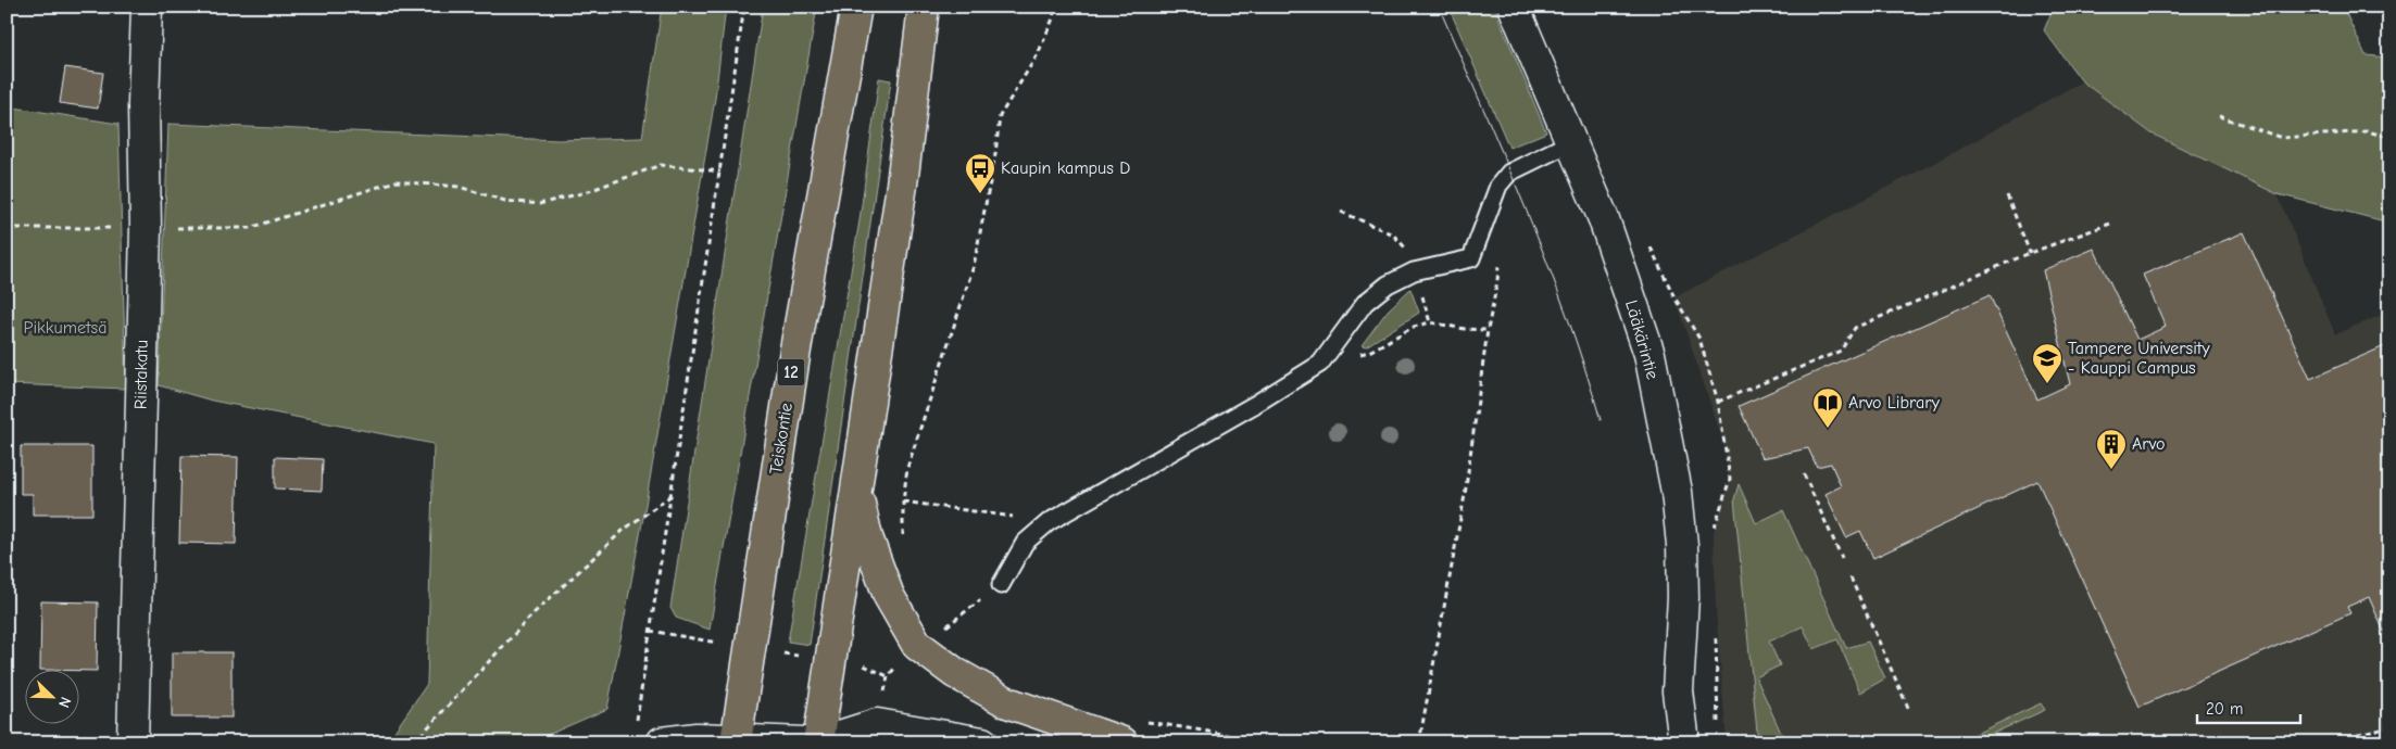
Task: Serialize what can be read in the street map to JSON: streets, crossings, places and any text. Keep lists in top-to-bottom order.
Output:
{
  "streets": {
    "highway": ["12", "Teiskontie"],
    "street": ["Lääkärintie", "Riistakatu"]
  },
  "parks": ["Pikkumetsä"],
  "places": {
    "bus stop": ["Kaupin kampus D"],
    "school or university": ["Tampere University - Kauppi Campus"],
    "library": ["Arvo Library"],
    "building": ["Arvo"]
  },
  "scale_bar": "20 m",
  "north": "bottom right"
}
